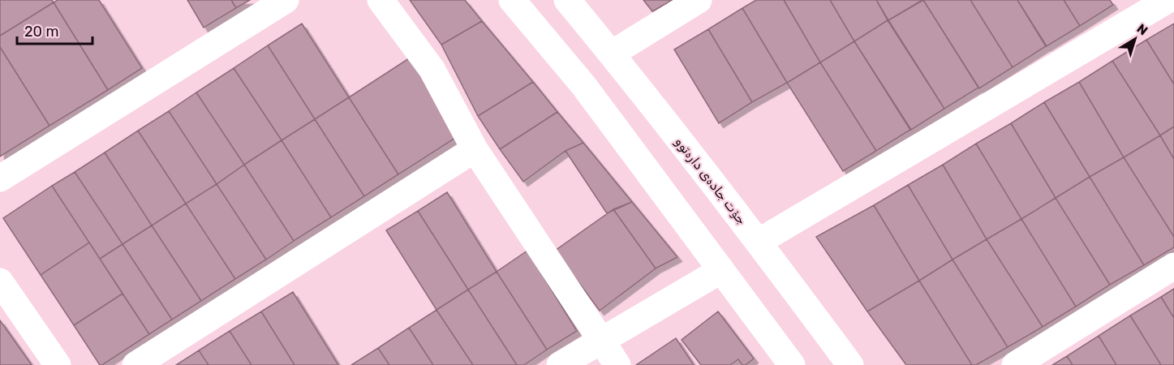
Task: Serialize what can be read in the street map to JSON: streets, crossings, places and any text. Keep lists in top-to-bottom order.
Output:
{
  "streets": {
    "street": ["جۆت جادەی دارەتوو"]
  },
  "scale_bar": "20 m",
  "north": "top right"
}
